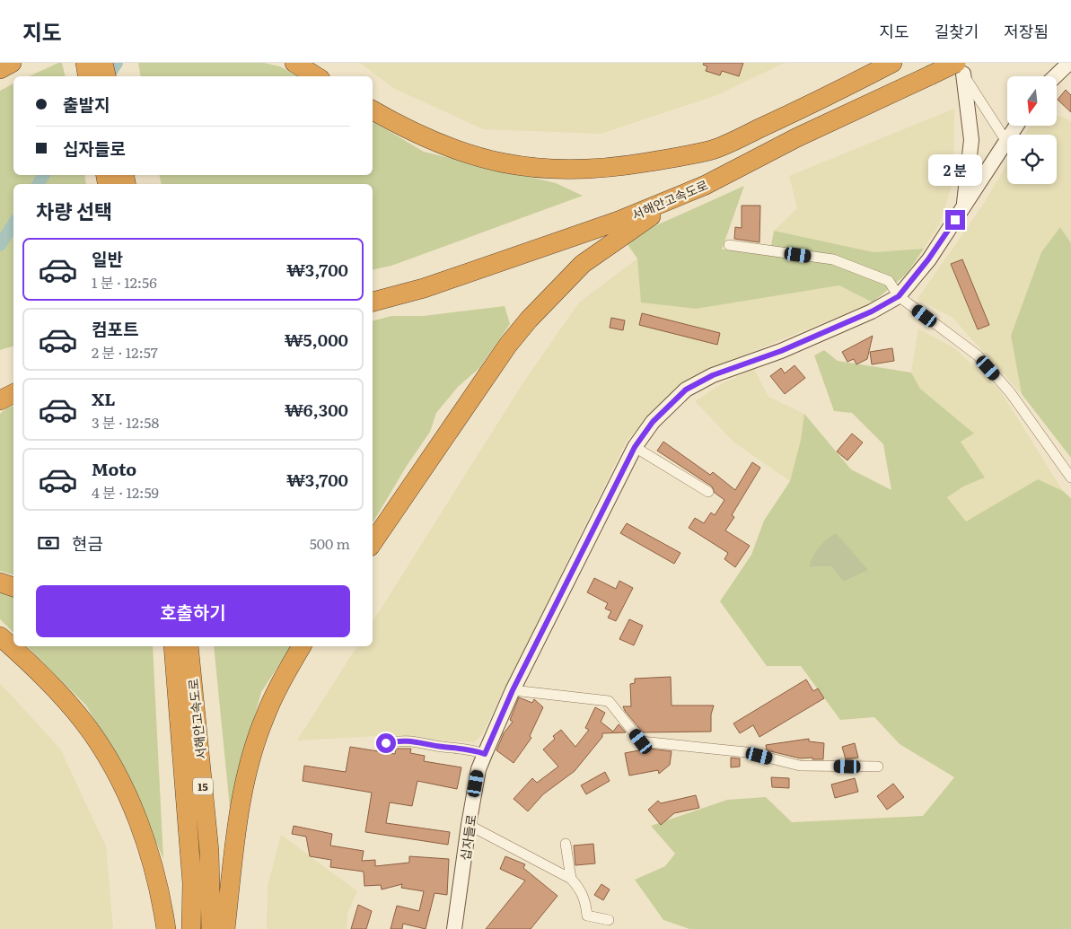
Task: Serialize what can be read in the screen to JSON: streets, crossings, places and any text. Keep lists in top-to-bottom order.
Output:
{
  "streets": {
    "highway": ["서해안고속도로", "15"],
    "main road": ["십자들로"]
  },
  "north": "bottom",
  "page": {
    "header": "지도",
    "nav": ["지도", "길찾기", "저장됨"],
    "banner": ["출발지", "십자들로"],
    "bubble": "2 분",
    "heading": "차량 선택",
    "list": [
      {
        "name": "일반",
        "note": "1 분 · 12:56",
        "value": "₩3,700"
      },
      {
        "name": "컴포트",
        "note": "2 분 · 12:57",
        "value": "₩5,000"
      },
      {
        "name": "XL",
        "note": "3 분 · 12:58",
        "value": "₩6,300"
      },
      {
        "name": "Moto",
        "note": "4 분 · 12:59",
        "value": "₩3,700"
      }
    ],
    "pay": ["현금", "500 m"],
    "buttons": "호출하기"
  }
}
